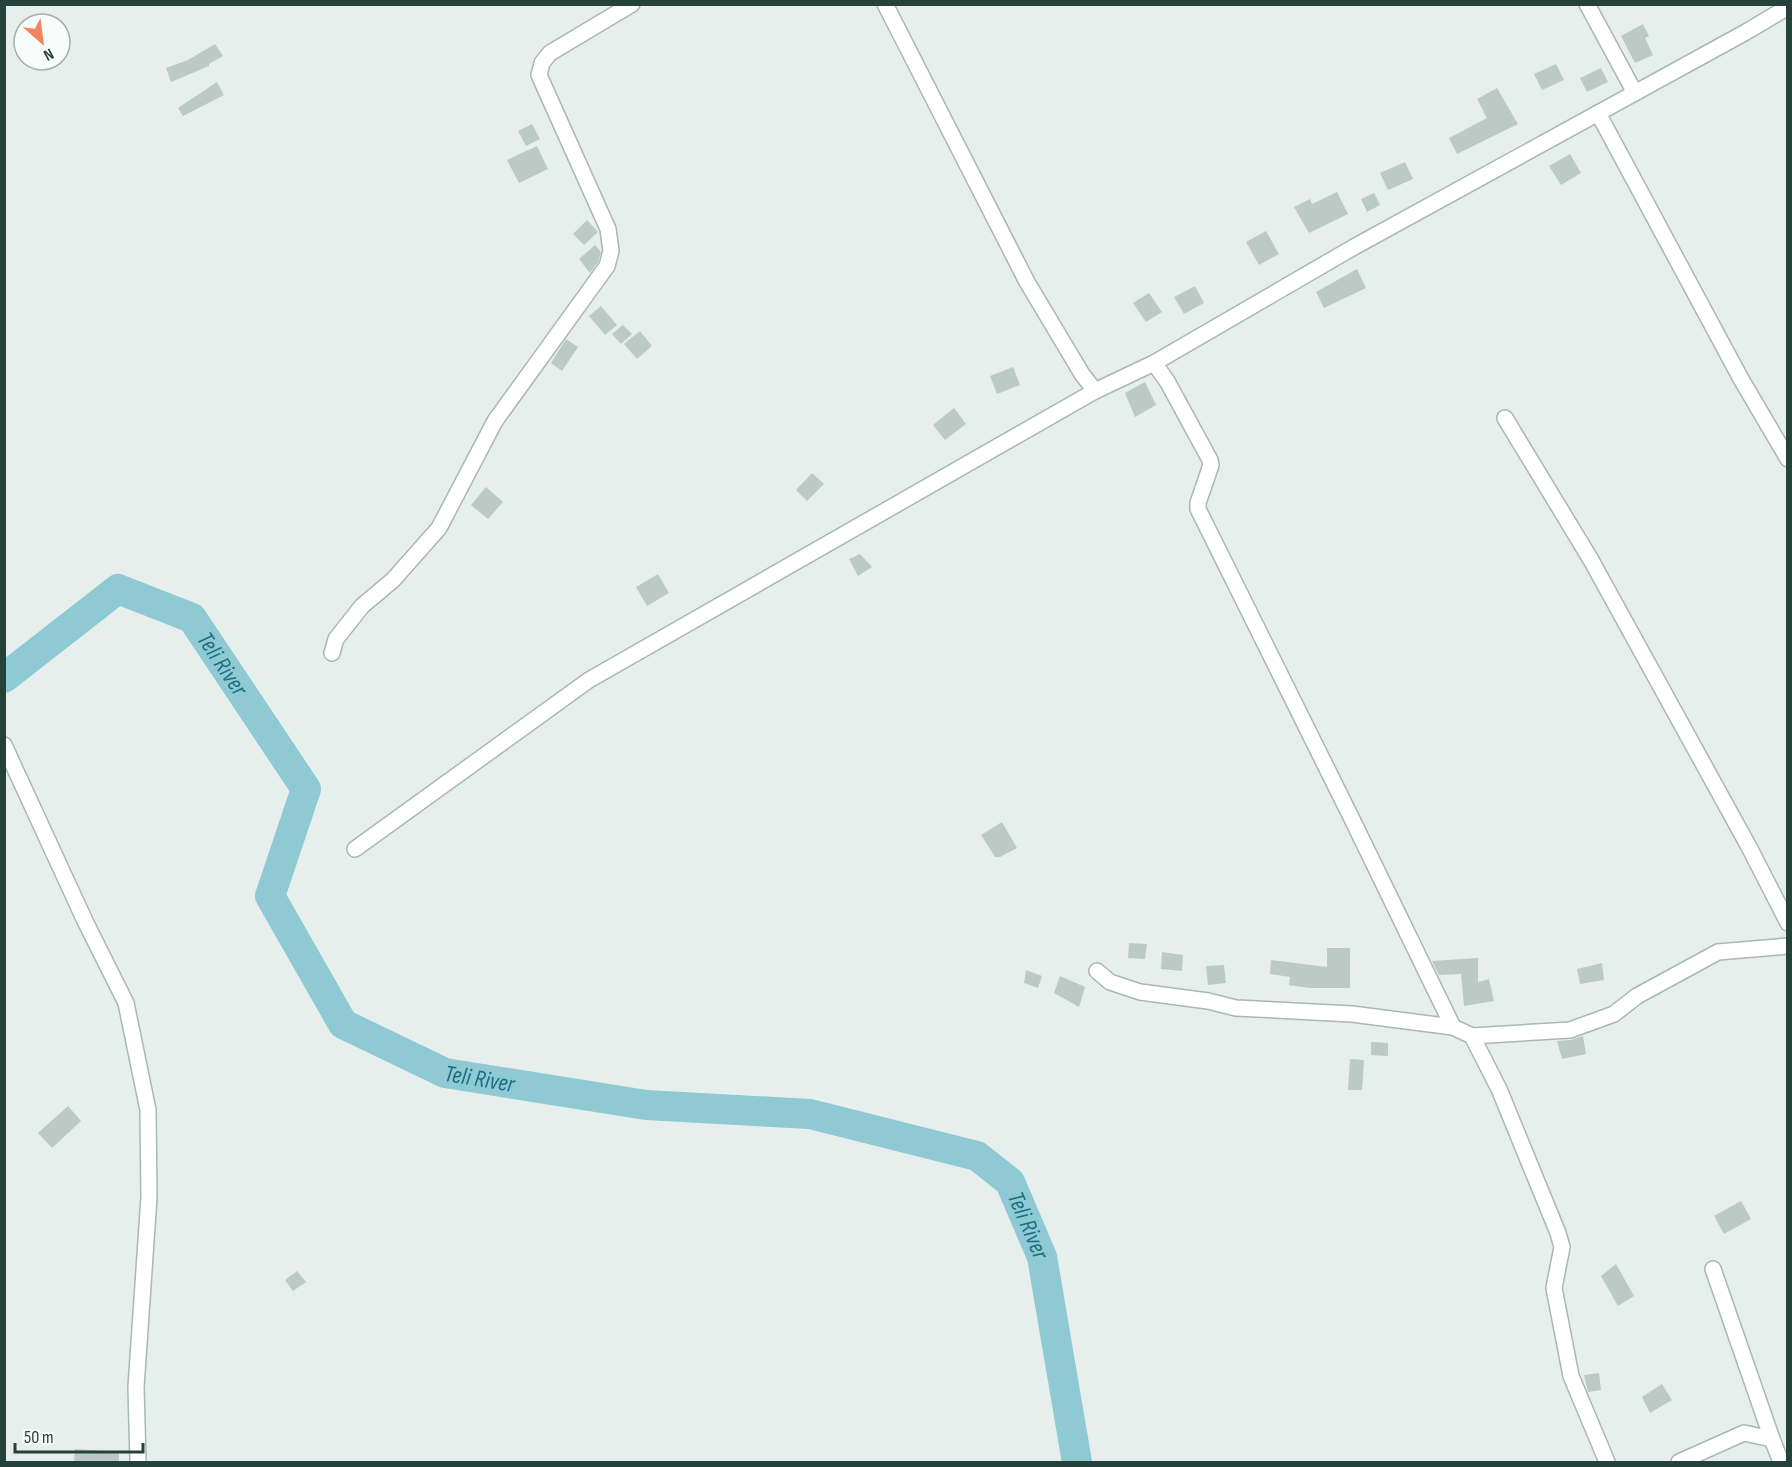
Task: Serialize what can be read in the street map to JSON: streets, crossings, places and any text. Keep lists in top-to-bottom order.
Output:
{
  "water": ["Teli River"],
  "scale_bar": "50 m",
  "north": "bottom right"
}
